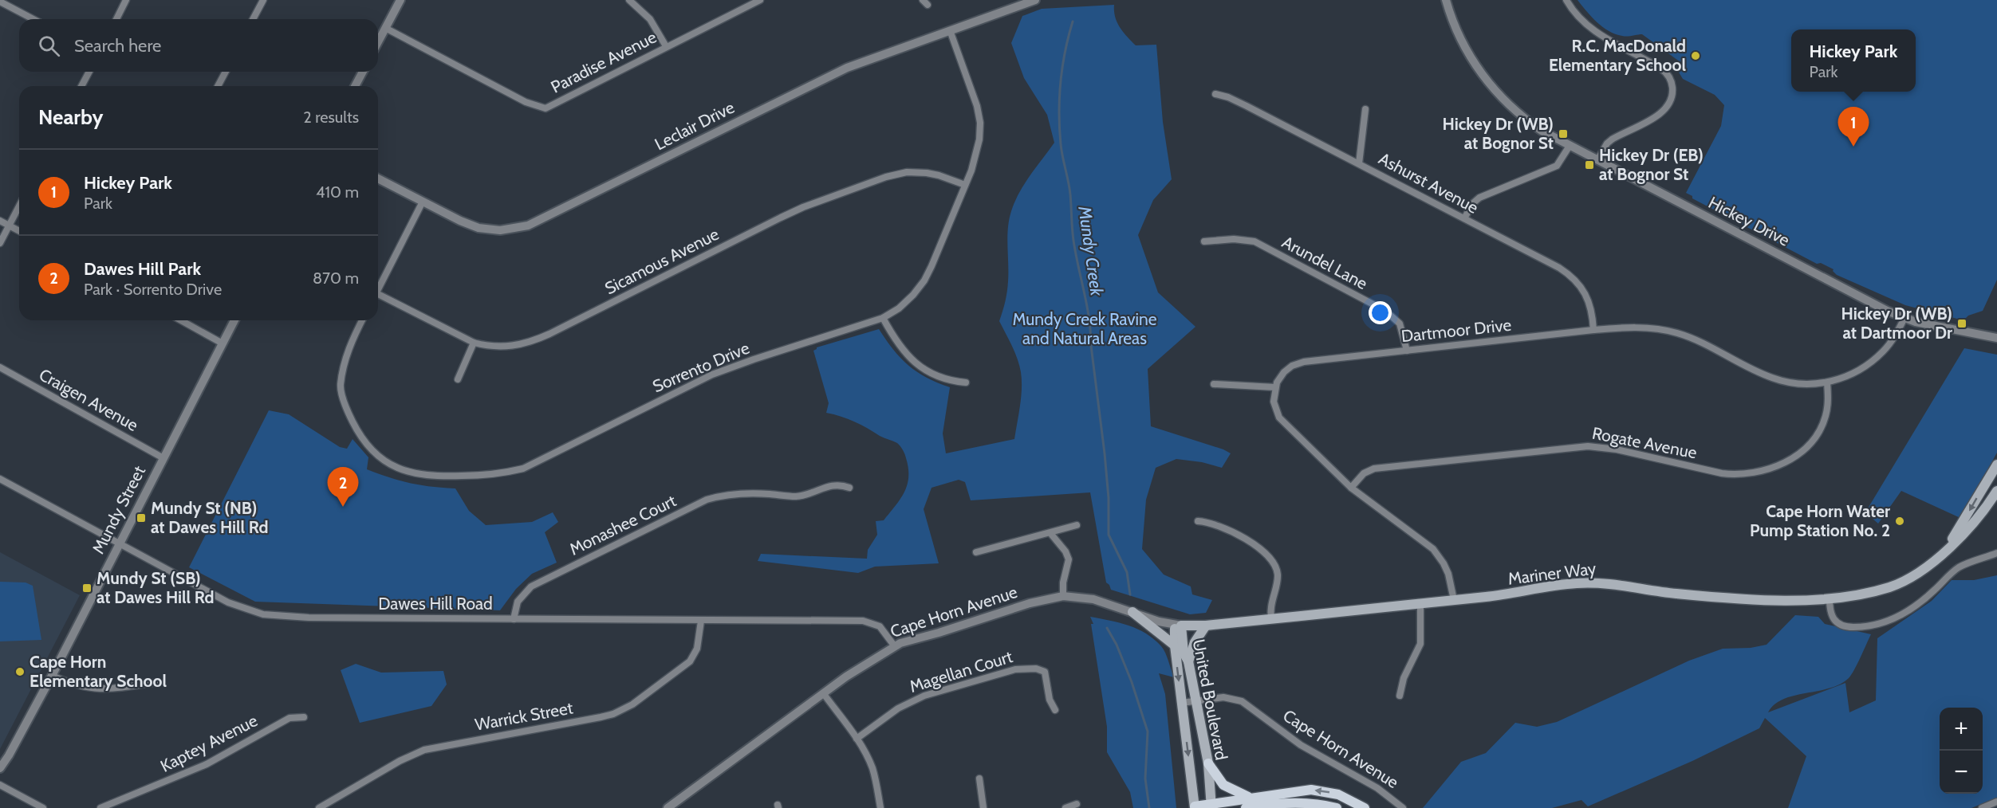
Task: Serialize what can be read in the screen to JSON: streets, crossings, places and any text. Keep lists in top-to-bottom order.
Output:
{
  "streets": {
    "main road": ["Mariner Way", "United Boulevard"],
    "street": [
      "Paradise Avenue",
      "Leclair Drive",
      "Ashurst Avenue",
      "Hickey Drive",
      "Sicamous Avenue",
      "Arundel Lane",
      "Dartmoor Drive",
      "Sorrento Drive",
      "Craigen Avenue",
      "Rogate Avenue",
      "Mundy Street",
      "Monashee Court",
      "Dawes Hill Road",
      "Cape Horn Avenue",
      "Magellan Court",
      "Warrick Street",
      "Kaptey Avenue"
    ]
  },
  "crossings": [
    ["Leclair Drive", "Sorrento Drive"],
    ["Ashurst Avenue", "Dartmoor Drive"],
    ["Hickey Drive", "Dartmoor Drive"],
    ["Sicamous Avenue", "Sorrento Drive"],
    ["Arundel Lane", "Dartmoor Drive"],
    ["Dartmoor Drive", "Rogate Avenue"],
    ["Craigen Avenue", "Mundy Street"],
    ["Mundy Street", "Dawes Hill Road"],
    ["Monashee Court", "Dawes Hill Road"],
    ["Mariner Way", "Cape Horn Avenue"],
    ["Mariner Way", "United Boulevard"],
    ["Dawes Hill Road", "Cape Horn Avenue"],
    ["Dawes Hill Road", "Warrick Street"],
    ["Cape Horn Avenue", "United Boulevard"]
  ],
  "water": ["Mundy Creek"],
  "parks": ["Mundy Creek Ravine and Natural Areas"],
  "places": {
    "other": ["R.C. MacDonald Elementary School", "Cape Horn Water Pump Station No. 2", "Cape Horn Elementary School"],
    "transit": [
      "Hickey Dr (WB) at Bognor St",
      "Hickey Dr (EB) at Bognor St",
      "Hickey Dr (WB) at Dartmoor Dr",
      "Mundy St (NB) at Dawes Hill Rd",
      "Mundy St (SB) at Dawes Hill Rd"
    ]
  },
  "page": {
    "search": "Search here",
    "popup": ["Hickey Park", "Park"],
    "heading": ["Nearby", "2 results"],
    "pins": ["1", "2"],
    "list": [
      {
        "mark": "1",
        "name": "Hickey Park",
        "note": "Park",
        "value": "410 m"
      },
      {
        "mark": "2",
        "name": "Dawes Hill Park",
        "note": "Park · Sorrento Drive",
        "value": "870 m"
      }
    ],
    "map_buttons": ["+", "−"]
  }
}
